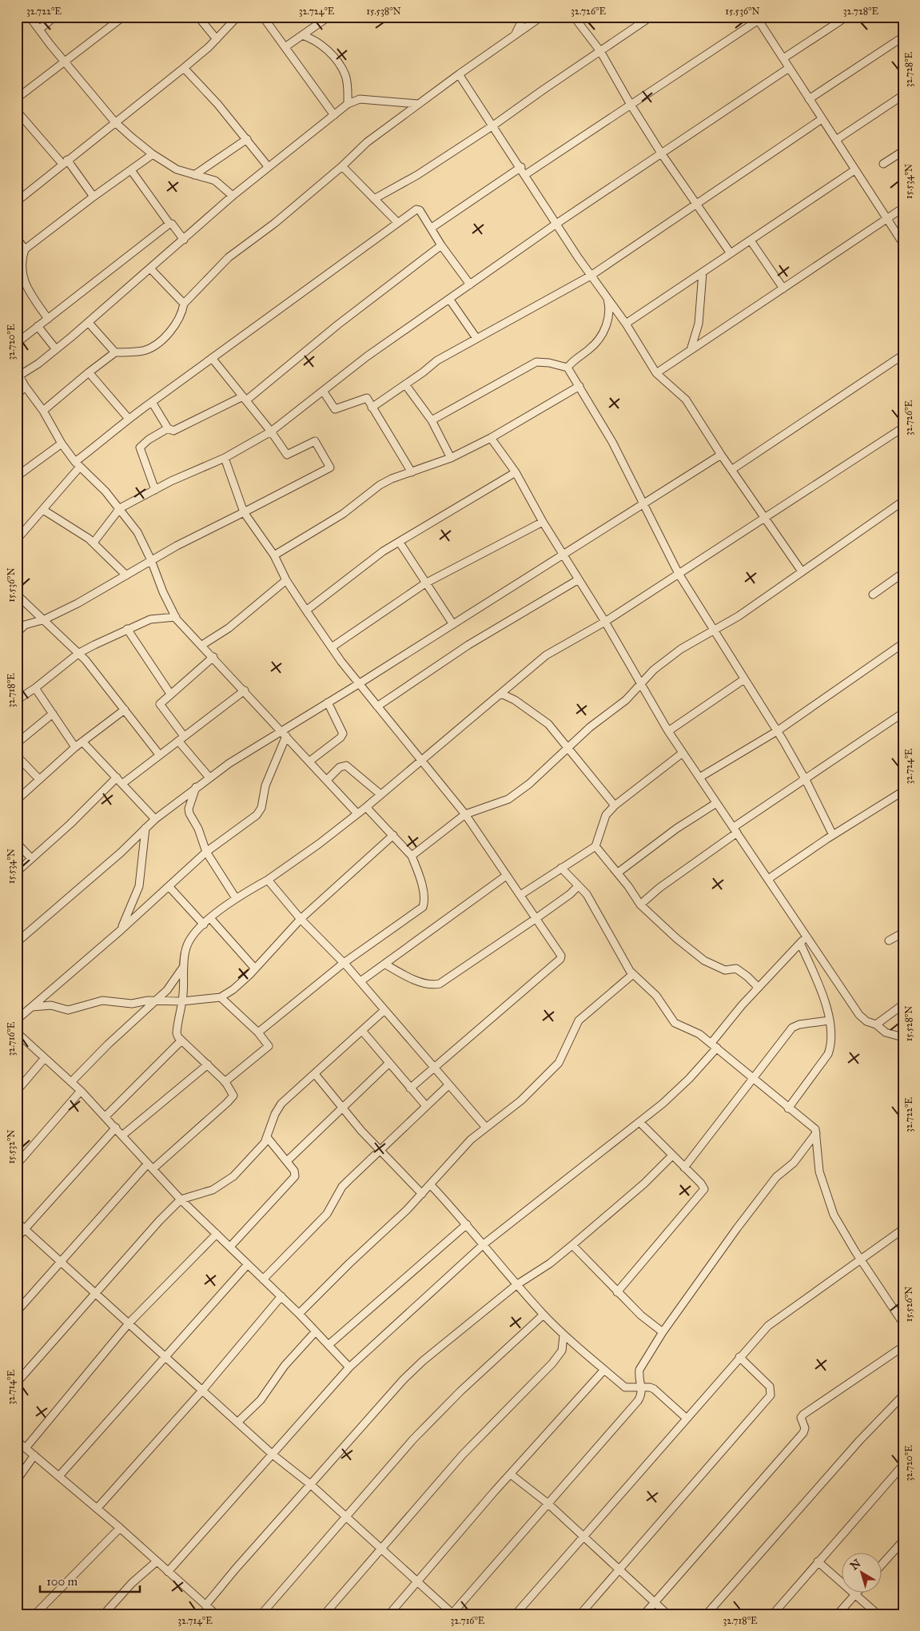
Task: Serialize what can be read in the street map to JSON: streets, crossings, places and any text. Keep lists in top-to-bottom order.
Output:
{
  "scale_bar": "100 m",
  "north": "top left",
  "coordinates": [
    "32.722°E",
    "32.724°E",
    "15.538°N",
    "32.726°E",
    "15.536°N",
    "32.728°E",
    "15.534°N",
    "32.720°E",
    "32.718°E",
    "15.528°N",
    "32.716°E",
    "15.532°N",
    "15.526°N",
    "32.714°E"
  ]
}
